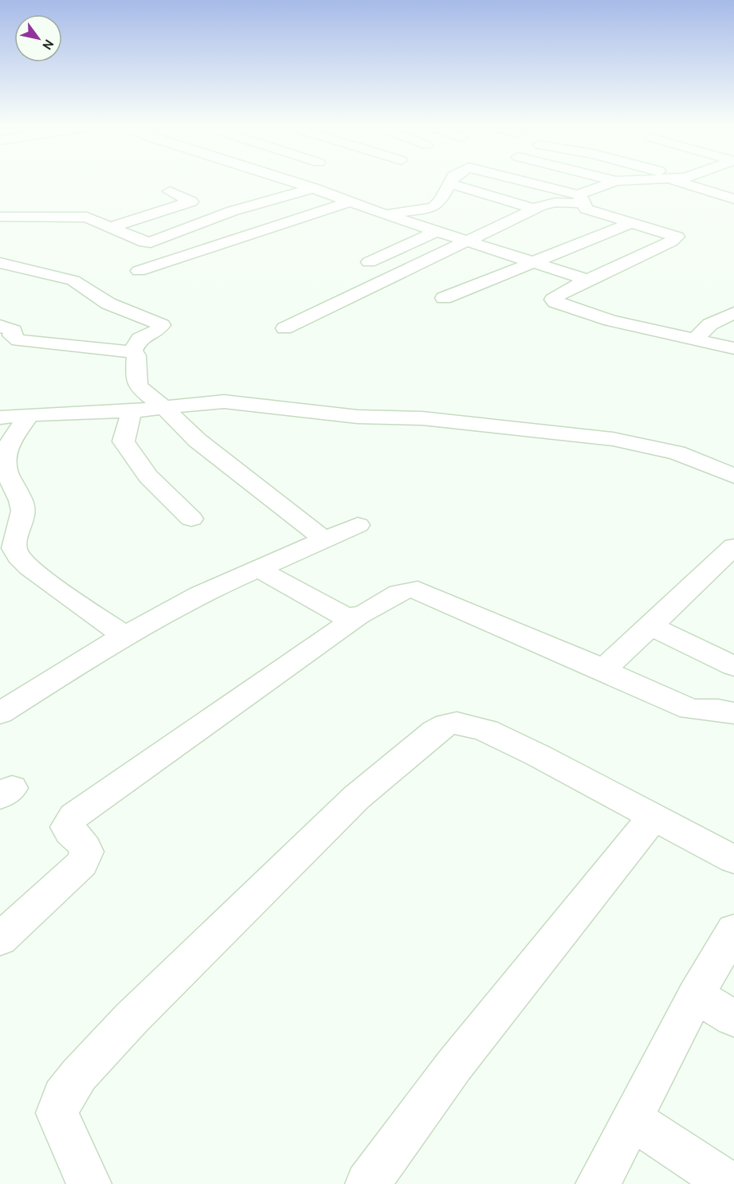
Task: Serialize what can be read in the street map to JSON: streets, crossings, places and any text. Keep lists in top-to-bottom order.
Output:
{
  "north": "bottom right"
}
